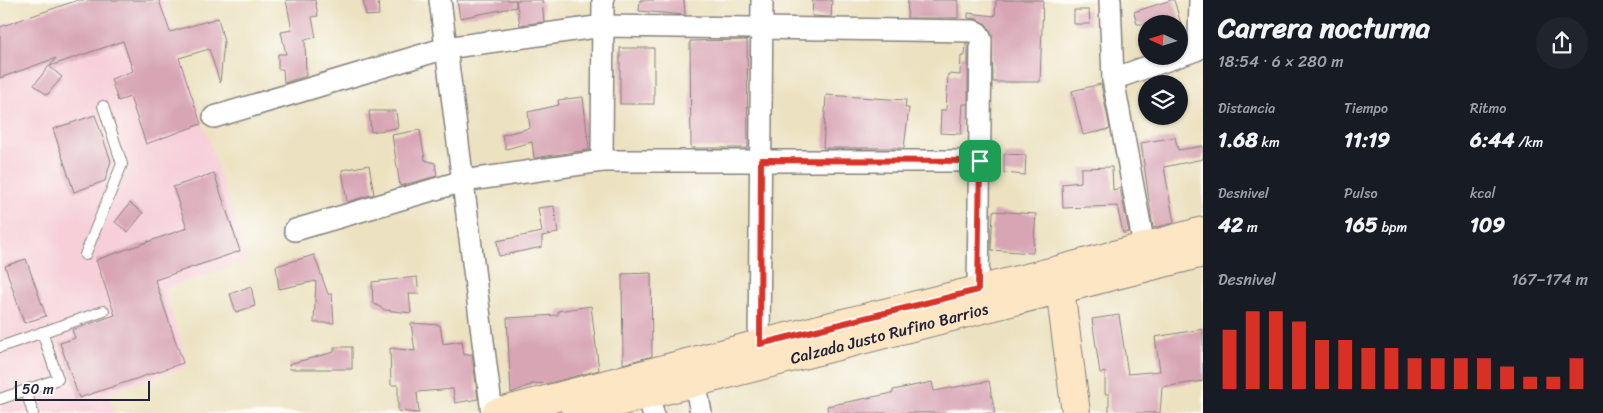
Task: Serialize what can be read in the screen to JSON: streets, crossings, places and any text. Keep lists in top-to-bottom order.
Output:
{
  "streets": {
    "street": ["Calzada Justo Rufino Barrios"]
  },
  "scale_bar": "50 m",
  "north": "left",
  "page": {
    "heading": ["Carrera nocturna", "18:54 · 6 × 280 m"],
    "stats": [
      ["Distancia", "1.68 km"],
      ["Tiempo", "11:19"],
      ["Ritmo", "6:44 /km"],
      ["Desnivel", "42 m"],
      ["Pulso", "165 bpm"],
      ["kcal", "109"]
    ],
    "chart": ["Desnivel", "167–174 m"],
    "scale": "50 m"
  }
}
